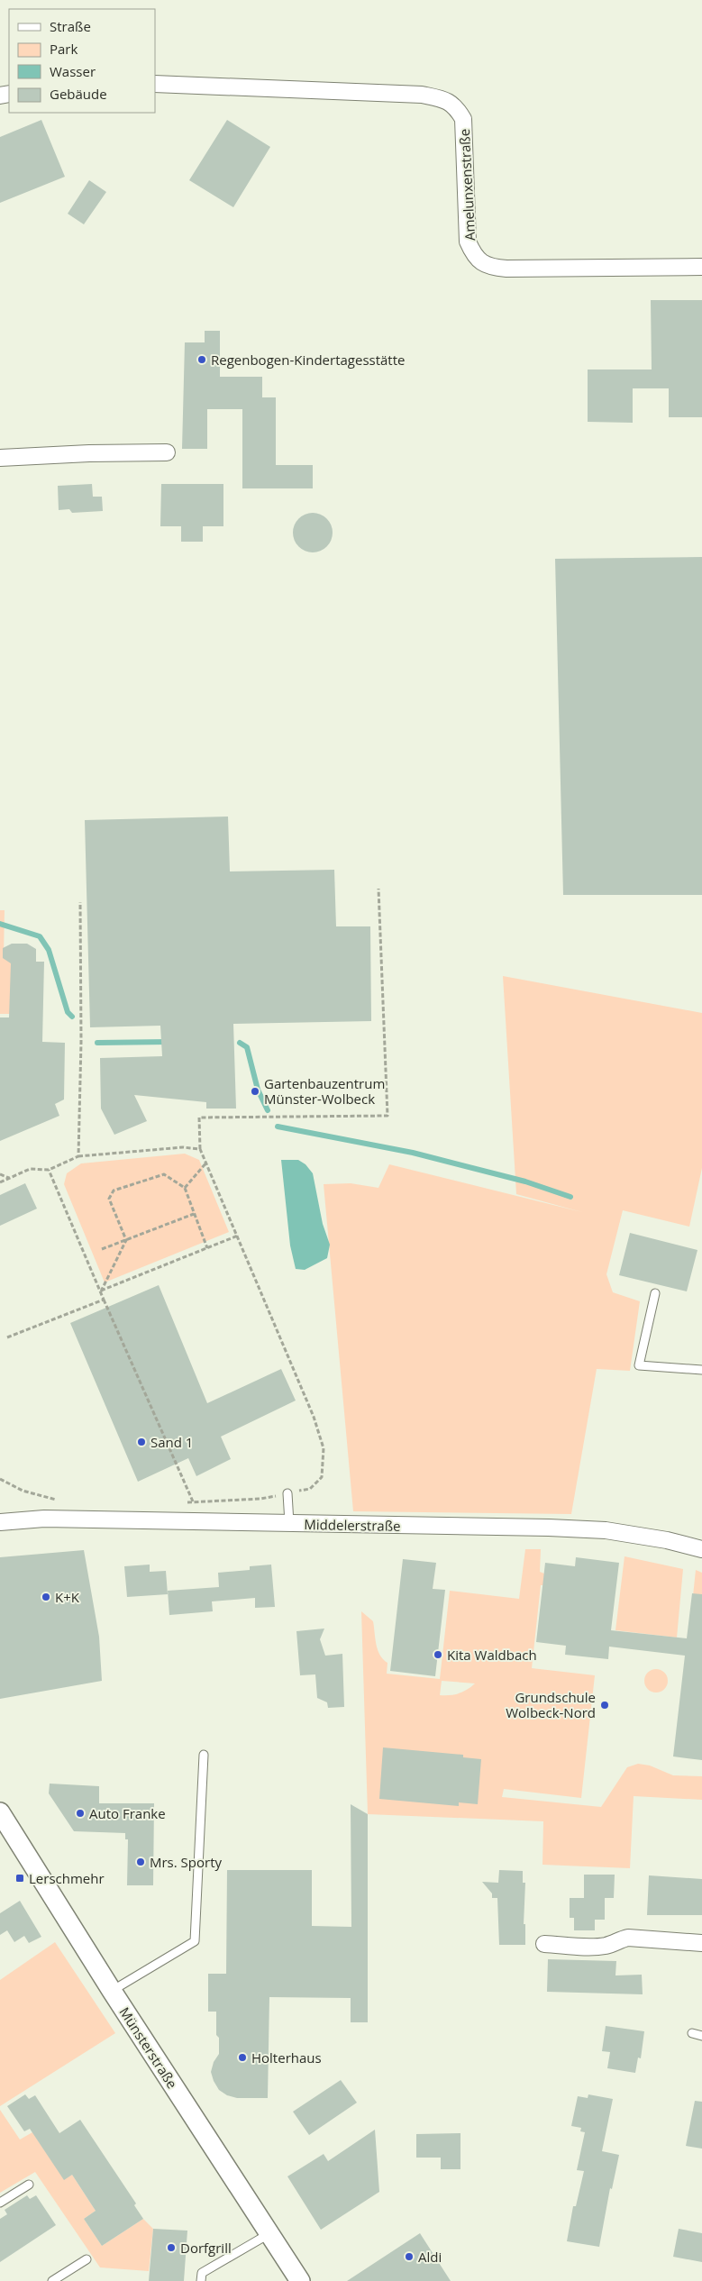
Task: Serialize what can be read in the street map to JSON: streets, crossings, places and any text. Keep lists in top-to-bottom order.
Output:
{
  "streets": {
    "street": ["Amelunxenstraße", "Middelerstraße", "Münsterstraße"]
  },
  "places": {
    "other": [
      "Regenbogen-Kindertagesstätte",
      "Gartenbauzentrum Münster-Wolbeck",
      "Sand 1",
      "K+K",
      "Kita Waldbach",
      "Grundschule Wolbeck-Nord",
      "Auto Franke",
      "Mrs. Sporty",
      "Holterhaus",
      "Dorfgrill",
      "Aldi"
    ],
    "transit": ["Lerschmehr"]
  },
  "legend": [
    "Straße",
    "Park",
    "Wasser",
    "Gebäude"
  ]
}
